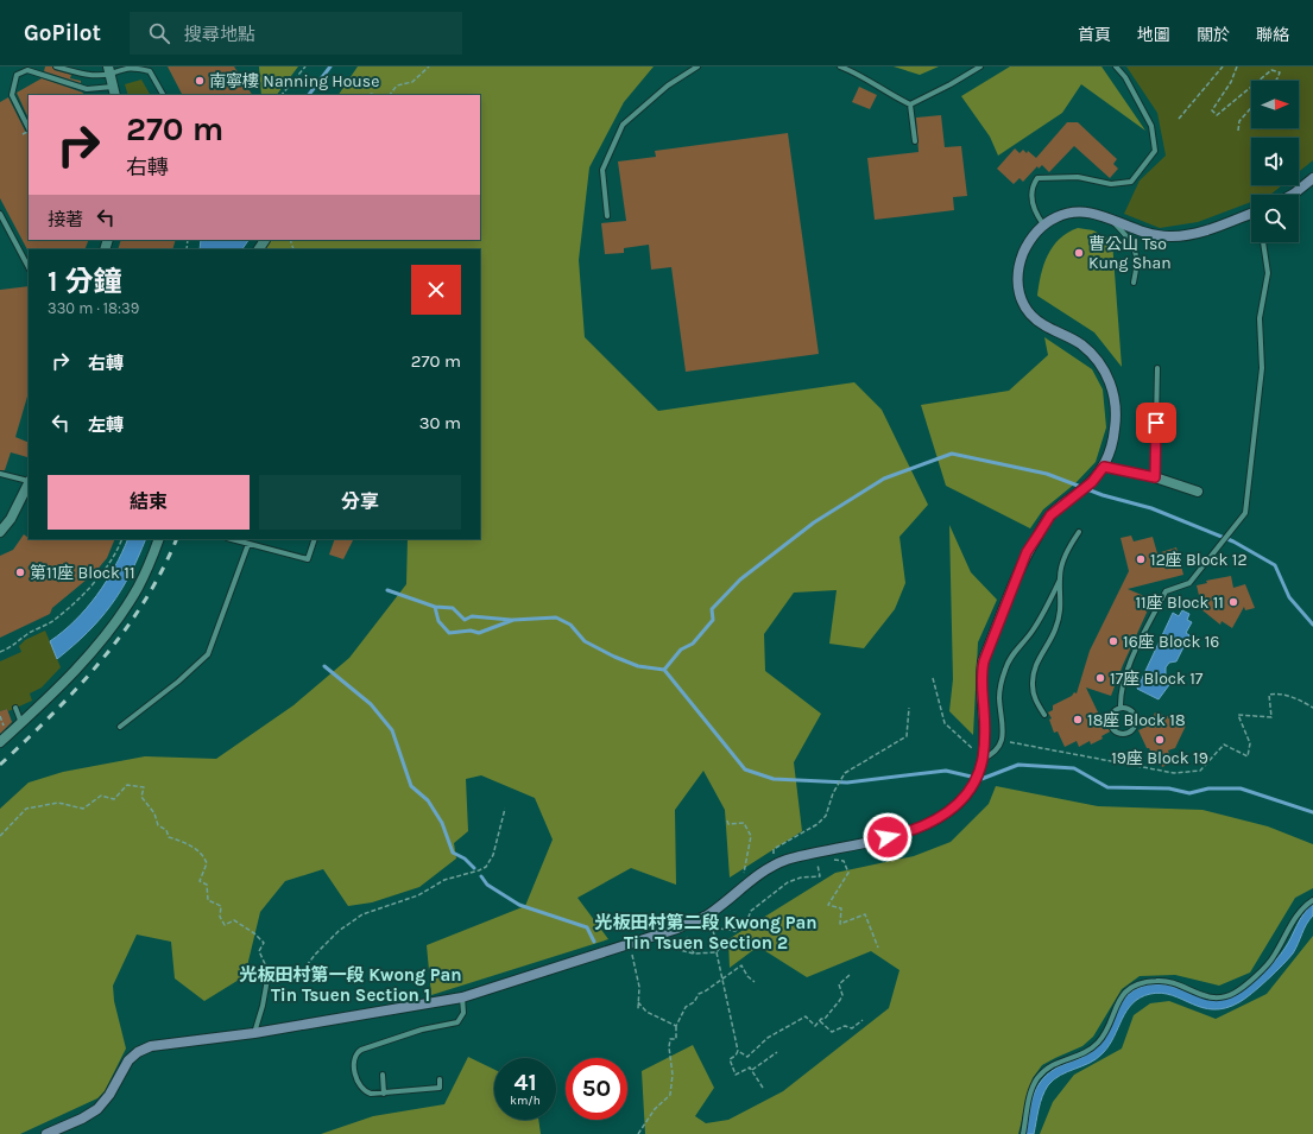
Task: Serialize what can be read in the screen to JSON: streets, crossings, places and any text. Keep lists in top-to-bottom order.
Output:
{
  "districts": ["光板田村第二段 Kwong Pan Tin Tsuen Section 2", "光板田村第一段 Kwong Pan Tin Tsuen Section 1"],
  "places": [
    "南寧樓 Nanning House",
    "曹公山 Tso Kung Shan",
    "12座 Block 12",
    "第11座 Block 11",
    "11座 Block 11",
    "16座 Block 16",
    "17座 Block 17",
    "18座 Block 18",
    "19座 Block 19"
  ],
  "north": "right",
  "page": {
    "header": "GoPilot",
    "search": "搜尋地點",
    "nav": [
      "首頁",
      "地圖",
      "關於",
      "聯絡"
    ],
    "turn": ["270 m", "右轉"],
    "then": "接著",
    "heading": ["1 分鐘", "330 m · 18:39"],
    "list": [
      {
        "name": "右轉",
        "value": "270 m"
      },
      {
        "name": "左轉",
        "value": "30 m"
      }
    ],
    "buttons": ["結束", "分享"],
    "speed": "41 km/h",
    "limit": "50"
  }
}
